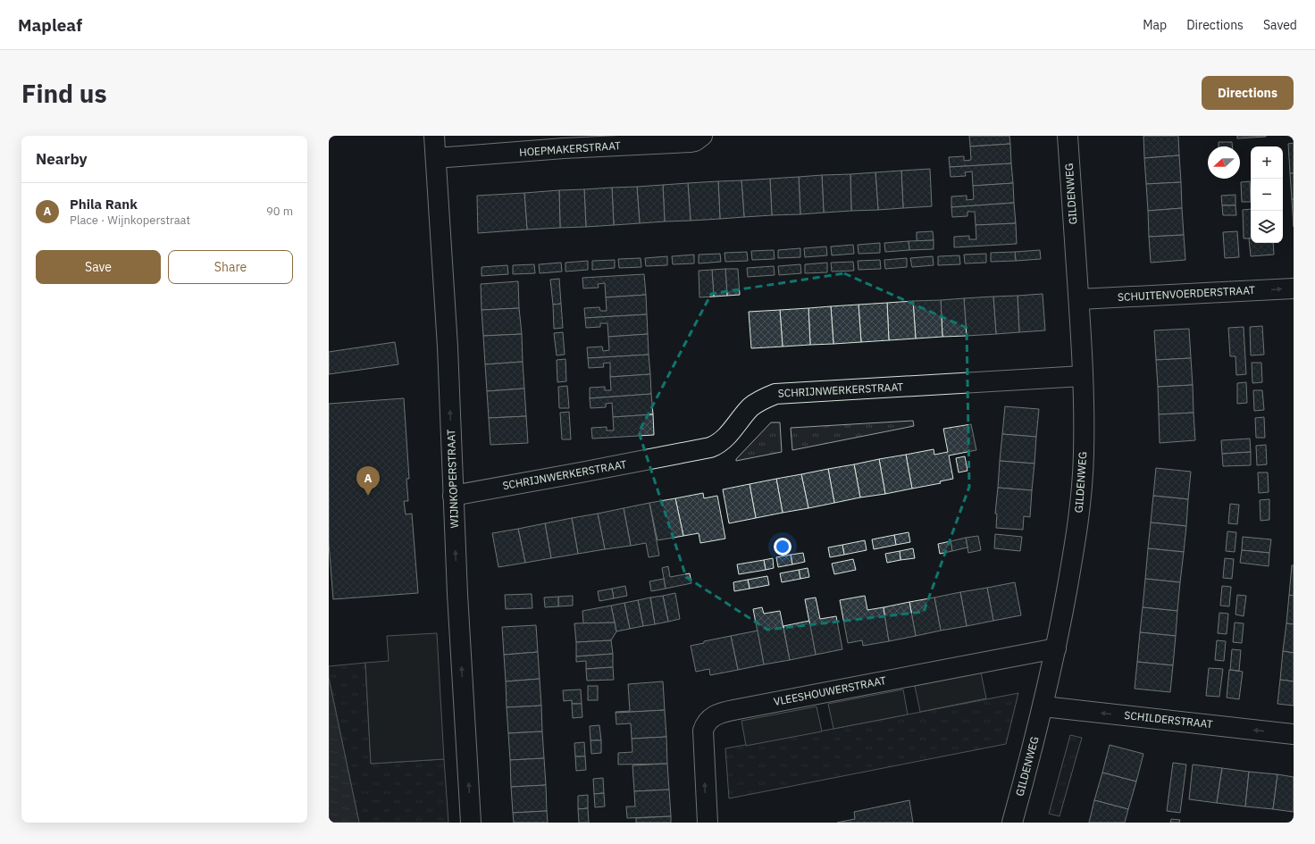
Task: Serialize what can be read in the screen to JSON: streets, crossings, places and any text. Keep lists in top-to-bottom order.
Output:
{
  "streets": {
    "street": [
      "HOEPMAKERSTRAAT",
      "GILDENWEG",
      "SCHUITENVOERDERSTRAAT",
      "SCHRIJNWERKERSTRAAT",
      "WIJNKOPERSTRAAT",
      "VLEESHOUWERSTRAAT",
      "SCHILDERSTRAAT"
    ]
  },
  "crossings": [
    ["HOEPMAKERSTRAAT", "WIJNKOPERSTRAAT"],
    ["GILDENWEG", "SCHUITENVOERDERSTRAAT"],
    ["GILDENWEG", "SCHRIJNWERKERSTRAAT"],
    ["GILDENWEG", "VLEESHOUWERSTRAAT"],
    ["GILDENWEG", "SCHILDERSTRAAT"],
    ["SCHRIJNWERKERSTRAAT", "WIJNKOPERSTRAAT"]
  ],
  "one_way": [
    "SCHUITENVOERDERSTRAAT",
    "WIJNKOPERSTRAAT",
    "VLEESHOUWERSTRAAT",
    "SCHILDERSTRAAT"
  ],
  "north": "left",
  "page": {
    "header": "Mapleaf",
    "nav": ["Map", "Directions", "Saved"],
    "buttons": [
      "Directions",
      ["Save", "Share"]
    ],
    "title": "Find us",
    "heading": "Nearby",
    "map_buttons": ["+", "−"],
    "list": [
      {
        "mark": "A",
        "name": "Phila Rank",
        "note": "Place · Wijnkoperstraat",
        "value": "90 m"
      }
    ],
    "pins": "A"
  }
}
